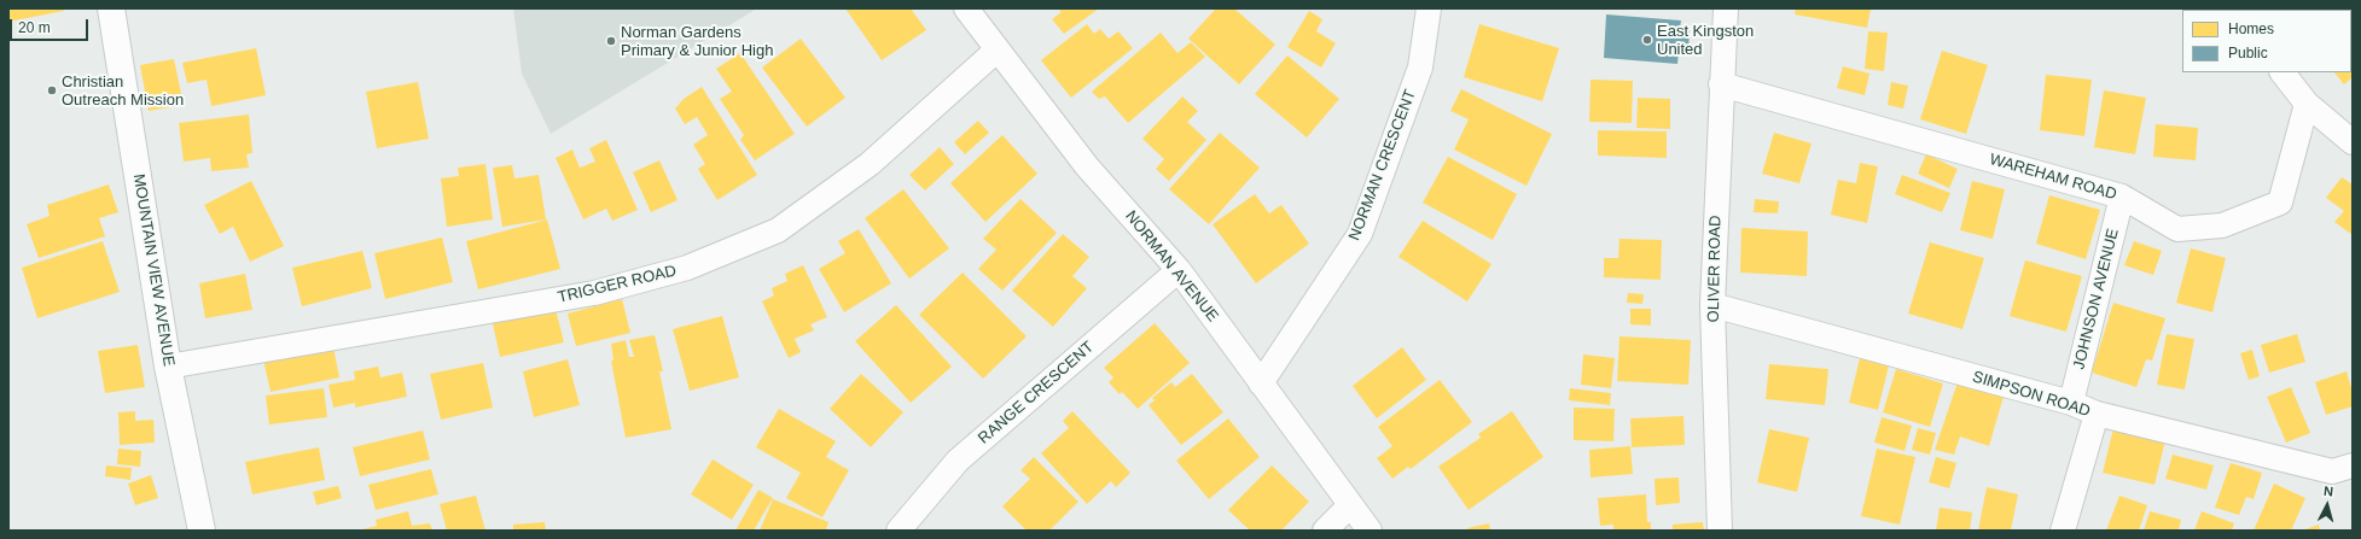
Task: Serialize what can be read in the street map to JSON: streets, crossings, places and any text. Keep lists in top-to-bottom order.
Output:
{
  "streets": {
    "main road": ["MOUNTAIN VIEW AVENUE"],
    "street": [
      "NORMAN CRESCENT",
      "WAREHAM ROAD",
      "NORMAN AVENUE",
      "OLIVER ROAD",
      "TRIGGER ROAD",
      "JOHNSON AVENUE",
      "RANGE CRESCENT",
      "SIMPSON ROAD"
    ]
  },
  "crossings": [
    ["NORMAN CRESCENT", "NORMAN AVENUE"],
    ["WAREHAM ROAD", "OLIVER ROAD"],
    ["WAREHAM ROAD", "JOHNSON AVENUE"],
    ["NORMAN AVENUE", "TRIGGER ROAD"],
    ["NORMAN AVENUE", "RANGE CRESCENT"],
    ["OLIVER ROAD", "SIMPSON ROAD"],
    ["MOUNTAIN VIEW AVENUE", "TRIGGER ROAD"],
    ["JOHNSON AVENUE", "SIMPSON ROAD"]
  ],
  "places": ["East Kingston United", "Norman Gardens Primary & Junior High", "Christian Outreach Mission"],
  "legend": ["Homes", "Public"],
  "scale_bar": "20 m",
  "north": "top"
}
